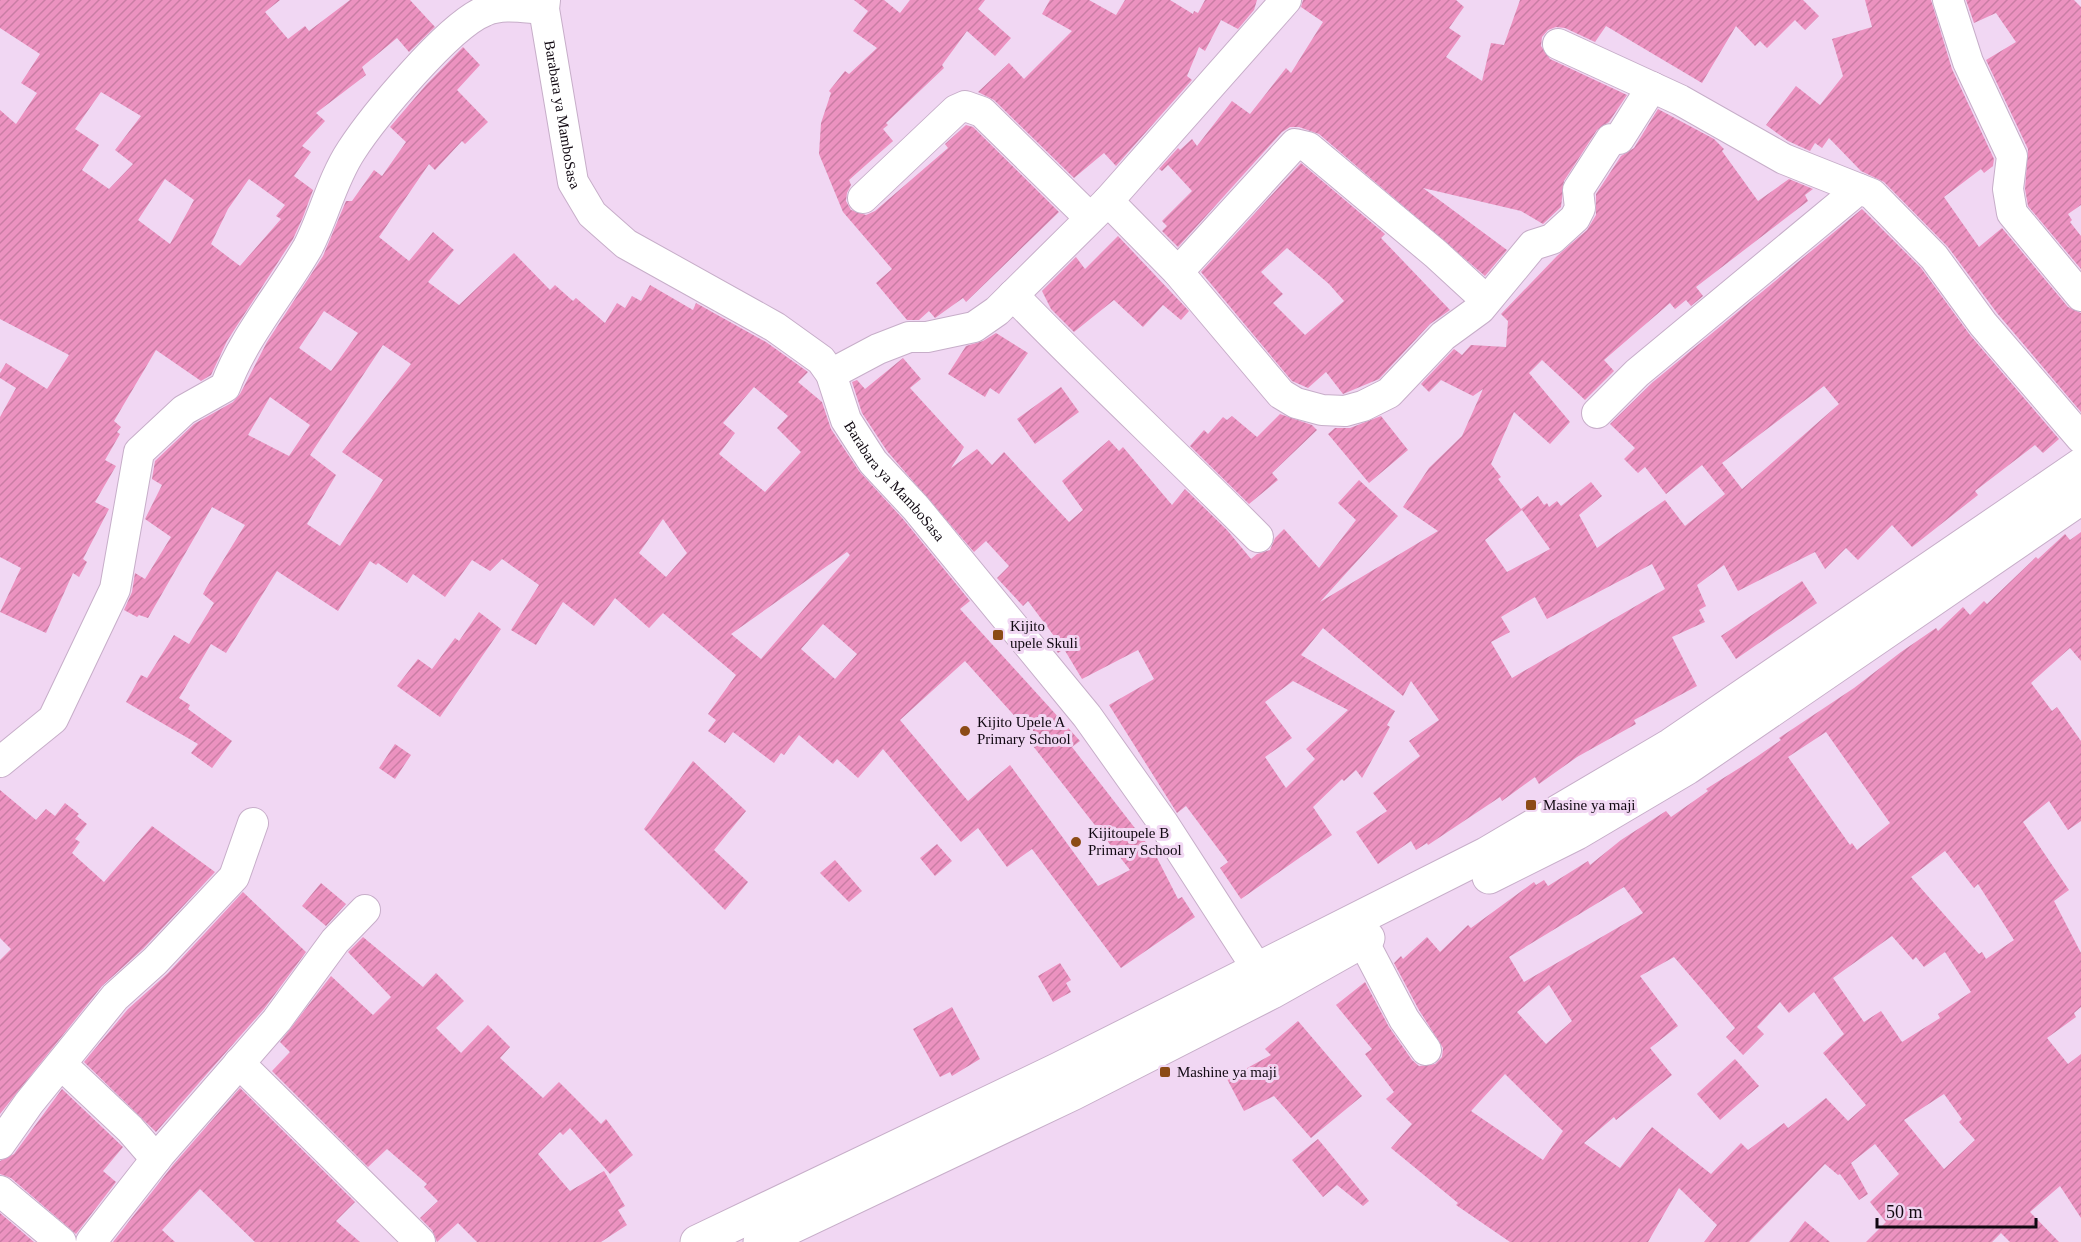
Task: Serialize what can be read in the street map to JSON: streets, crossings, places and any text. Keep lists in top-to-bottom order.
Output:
{
  "streets": {
    "street": ["Barabara ya MamboSasa"]
  },
  "places": {
    "transit": ["Kijito upele Skuli", "Masine ya maji", "Mashine ya maji"],
    "other": ["Kijito Upele A Primary School", "Kijitoupele B Primary School"]
  },
  "scale_bar": "50 m"
}
